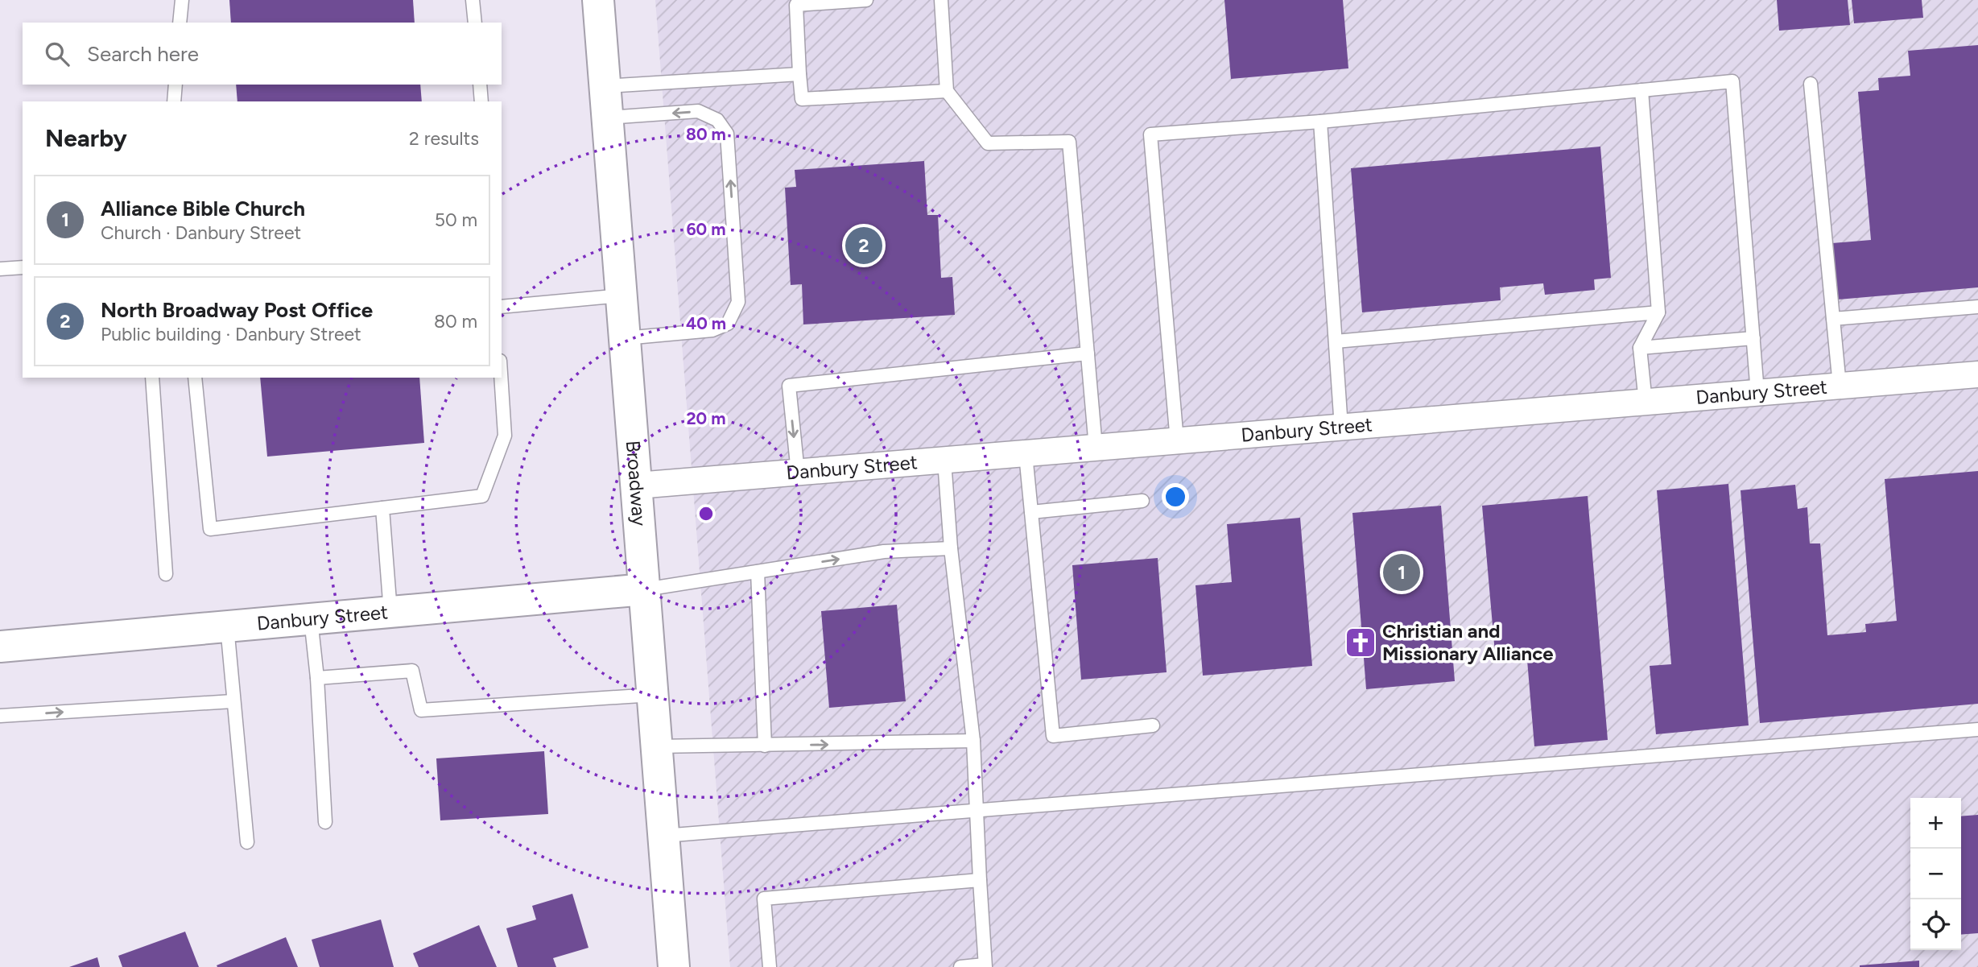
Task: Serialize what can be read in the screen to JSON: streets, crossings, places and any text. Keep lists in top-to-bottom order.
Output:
{
  "streets": {
    "main road": ["Danbury Street", "Broadway"]
  },
  "crossings": [
    ["Danbury Street", "Broadway"]
  ],
  "places": {
    "church": ["Christian and Missionary Alliance"]
  },
  "page": {
    "search": "Search here",
    "heading": ["Nearby", "2 results"],
    "list": [
      {
        "mark": "1",
        "name": "Alliance Bible Church",
        "note": "Church · Danbury Street",
        "value": "50 m"
      },
      {
        "mark": "2",
        "name": "North Broadway Post Office",
        "note": "Public building · Danbury Street",
        "value": "80 m"
      }
    ],
    "pins": ["2", "1"],
    "map_buttons": ["+", "−"]
  },
  "rings": [
    "80 m",
    "60 m",
    "40 m",
    "20 m"
  ]
}
